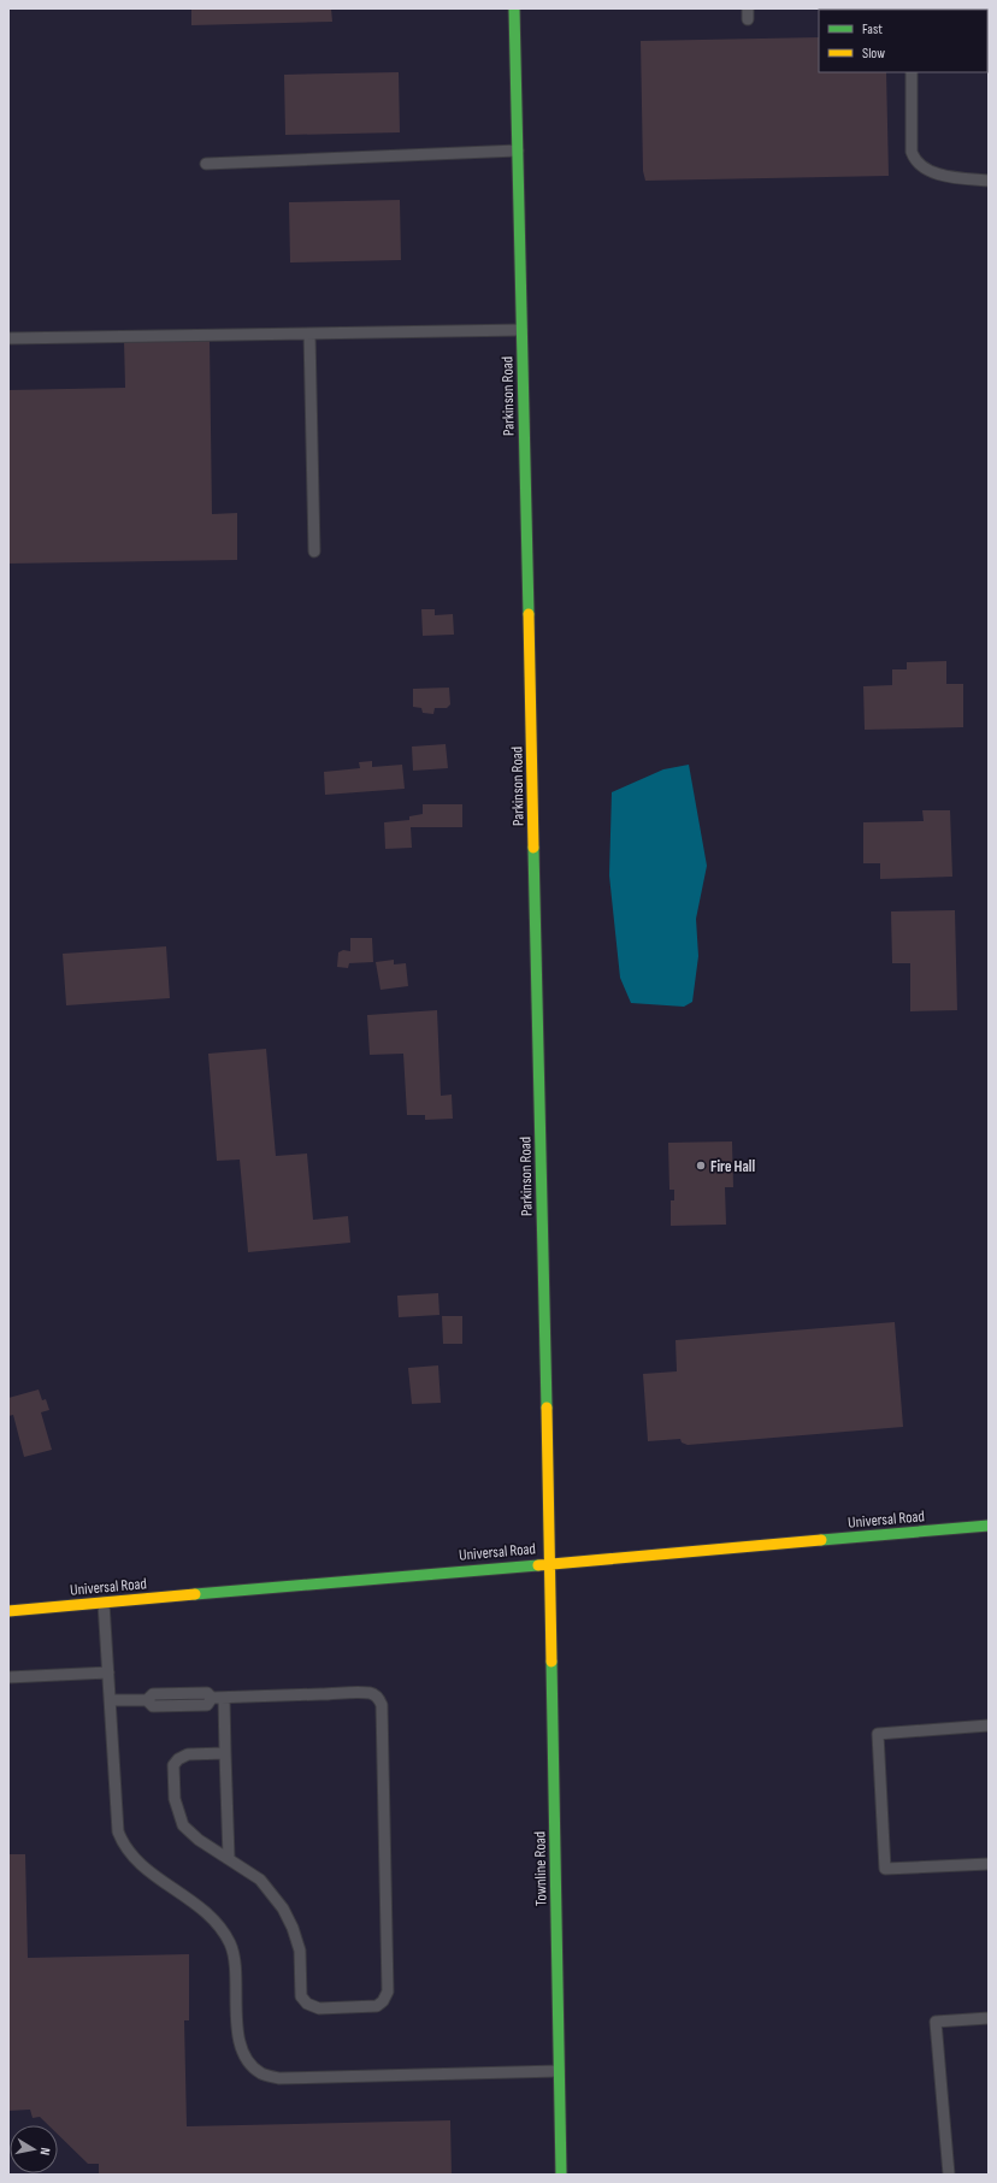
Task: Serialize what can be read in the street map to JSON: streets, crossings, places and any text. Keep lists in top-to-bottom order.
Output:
{
  "streets": {
    "main road": ["Parkinson Road", "Universal Road", "Townline Road"]
  },
  "crossings": [
    ["Parkinson Road", "Universal Road"],
    ["Parkinson Road", "Townline Road"],
    ["Universal Road", "Townline Road"]
  ],
  "places": ["Fire Hall"],
  "legend": ["Fast", "Slow"],
  "north": "right"
}
